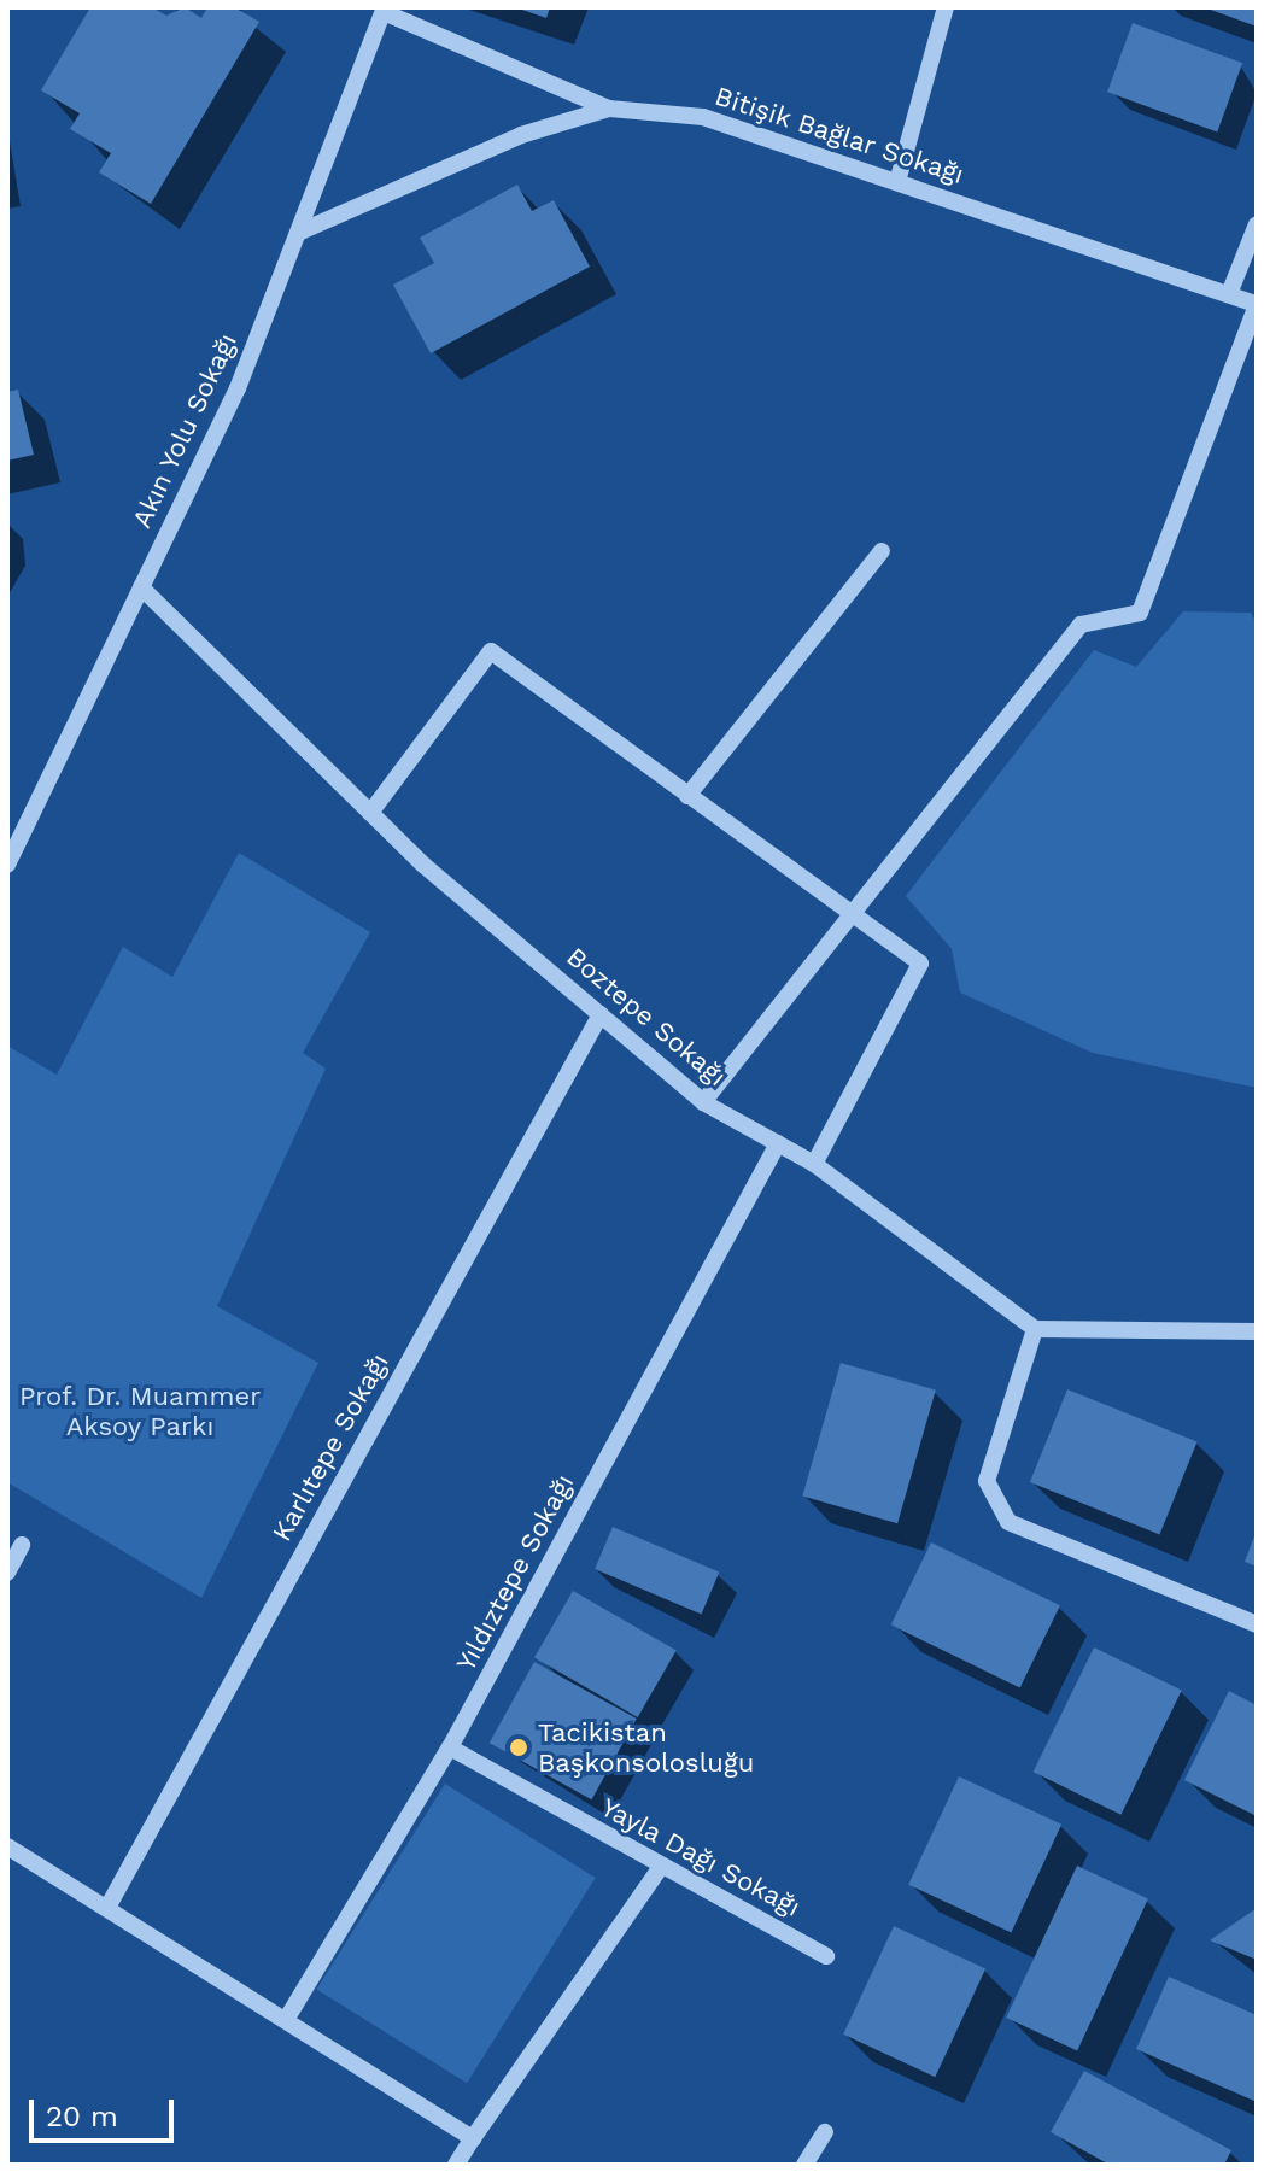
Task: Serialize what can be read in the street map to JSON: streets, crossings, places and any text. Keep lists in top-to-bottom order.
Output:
{
  "streets": {
    "street": [
      "Bitişik Bağlar Sokağı",
      "Akın Yolu Sokağı",
      "Boztepe Sokağı",
      "Karlıtepe Sokağı",
      "Yıldıztepe Sokağı",
      "Yayla Dağı Sokağı"
    ]
  },
  "crossings": [
    ["Bitişik Bağlar Sokağı", "Akın Yolu Sokağı"],
    ["Akın Yolu Sokağı", "Boztepe Sokağı"],
    ["Boztepe Sokağı", "Karlıtepe Sokağı"],
    ["Boztepe Sokağı", "Yıldıztepe Sokağı"],
    ["Yıldıztepe Sokağı", "Yayla Dağı Sokağı"]
  ],
  "parks": ["Prof. Dr. Muammer Aksoy Parkı"],
  "places": ["Tacikistan Başkonsolosluğu"],
  "scale_bar": "20 m"
}
